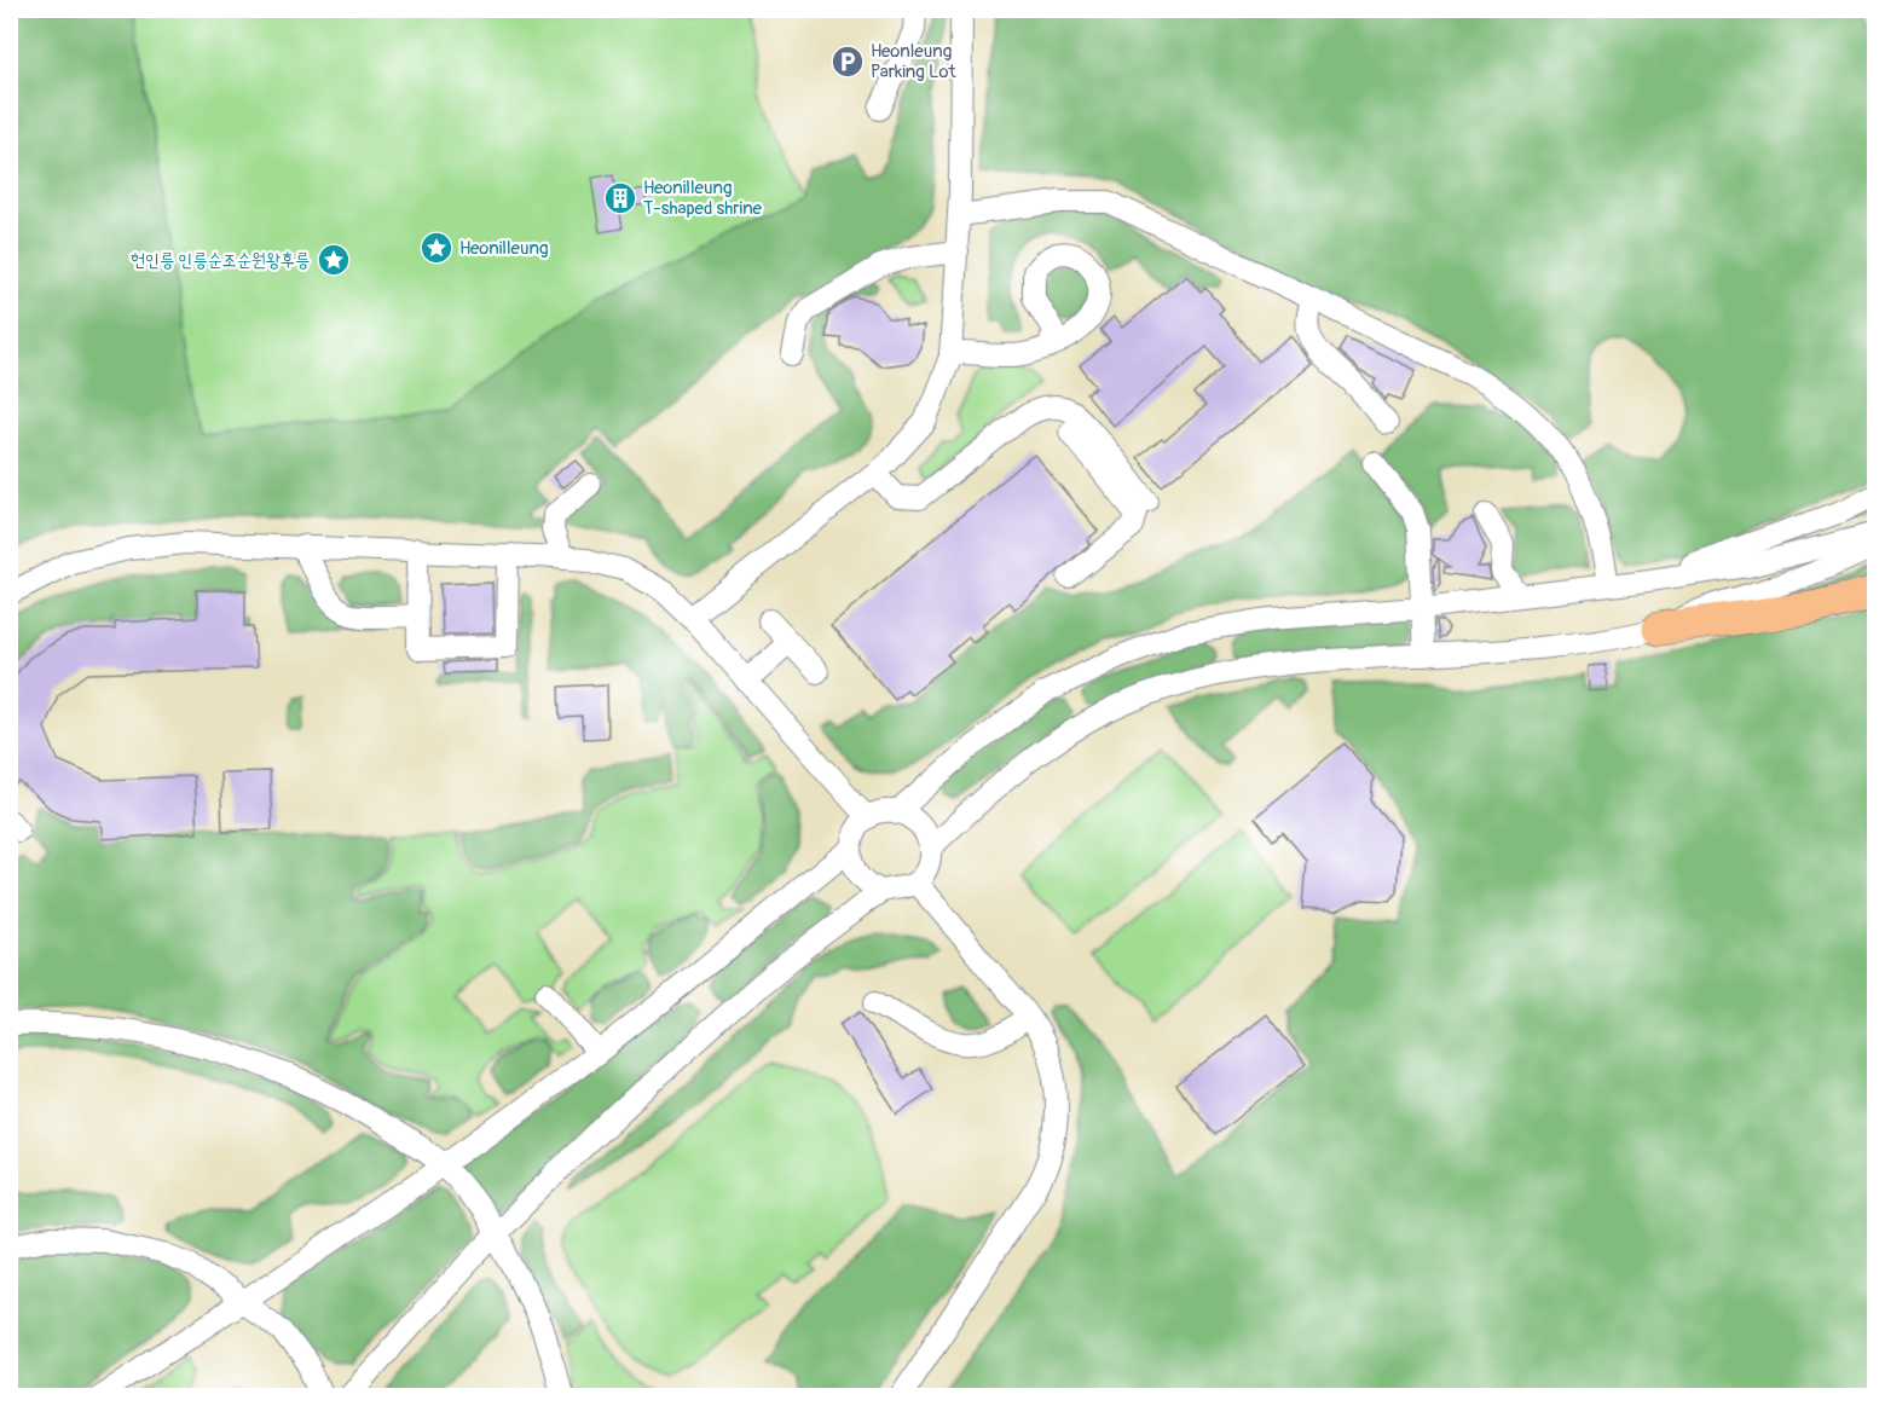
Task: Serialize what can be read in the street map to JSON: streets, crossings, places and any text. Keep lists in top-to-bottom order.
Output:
{
  "places": {
    "parking": ["Heonleung Parking Lot"],
    "building": ["Heonilleung T-shaped shrine"],
    "place": ["Heonilleung", "헌인릉 인릉순조순원왕후릉"]
  }
}
